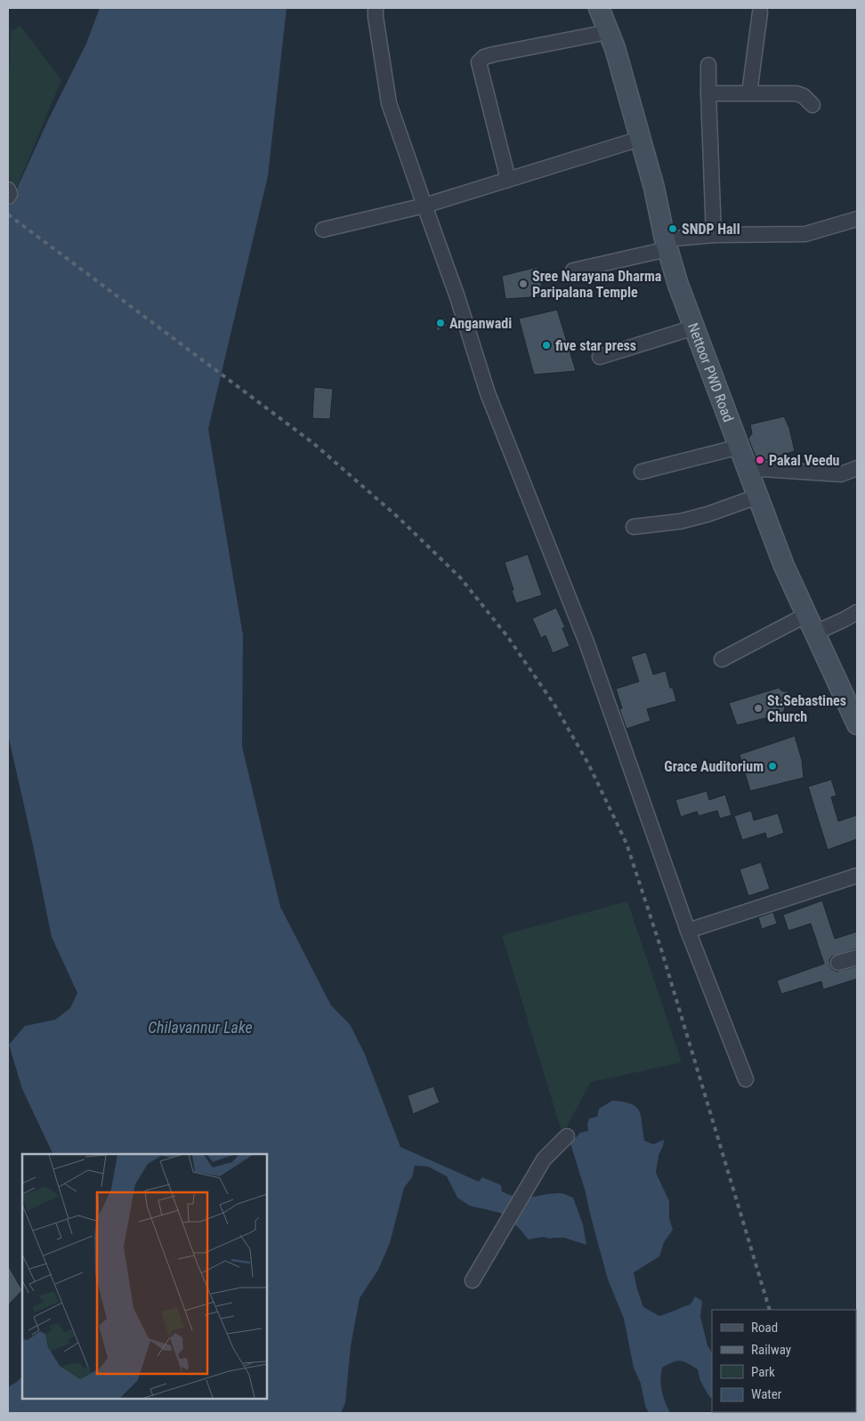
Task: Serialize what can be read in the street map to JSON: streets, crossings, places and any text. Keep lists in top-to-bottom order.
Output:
{
  "streets": {
    "street": ["Nettoor PWD Road"]
  },
  "water": ["Chilavannur Lake"],
  "places": [
    "SNDP Hall",
    "Sree Narayana Dharma Paripalana Temple",
    "Anganwadi",
    "five star press",
    "Pakal Veedu",
    "St.Sebastines Church",
    "Grace Auditorium"
  ],
  "legend": [
    "Road",
    "Railway",
    "Park",
    "Water"
  ]
}
